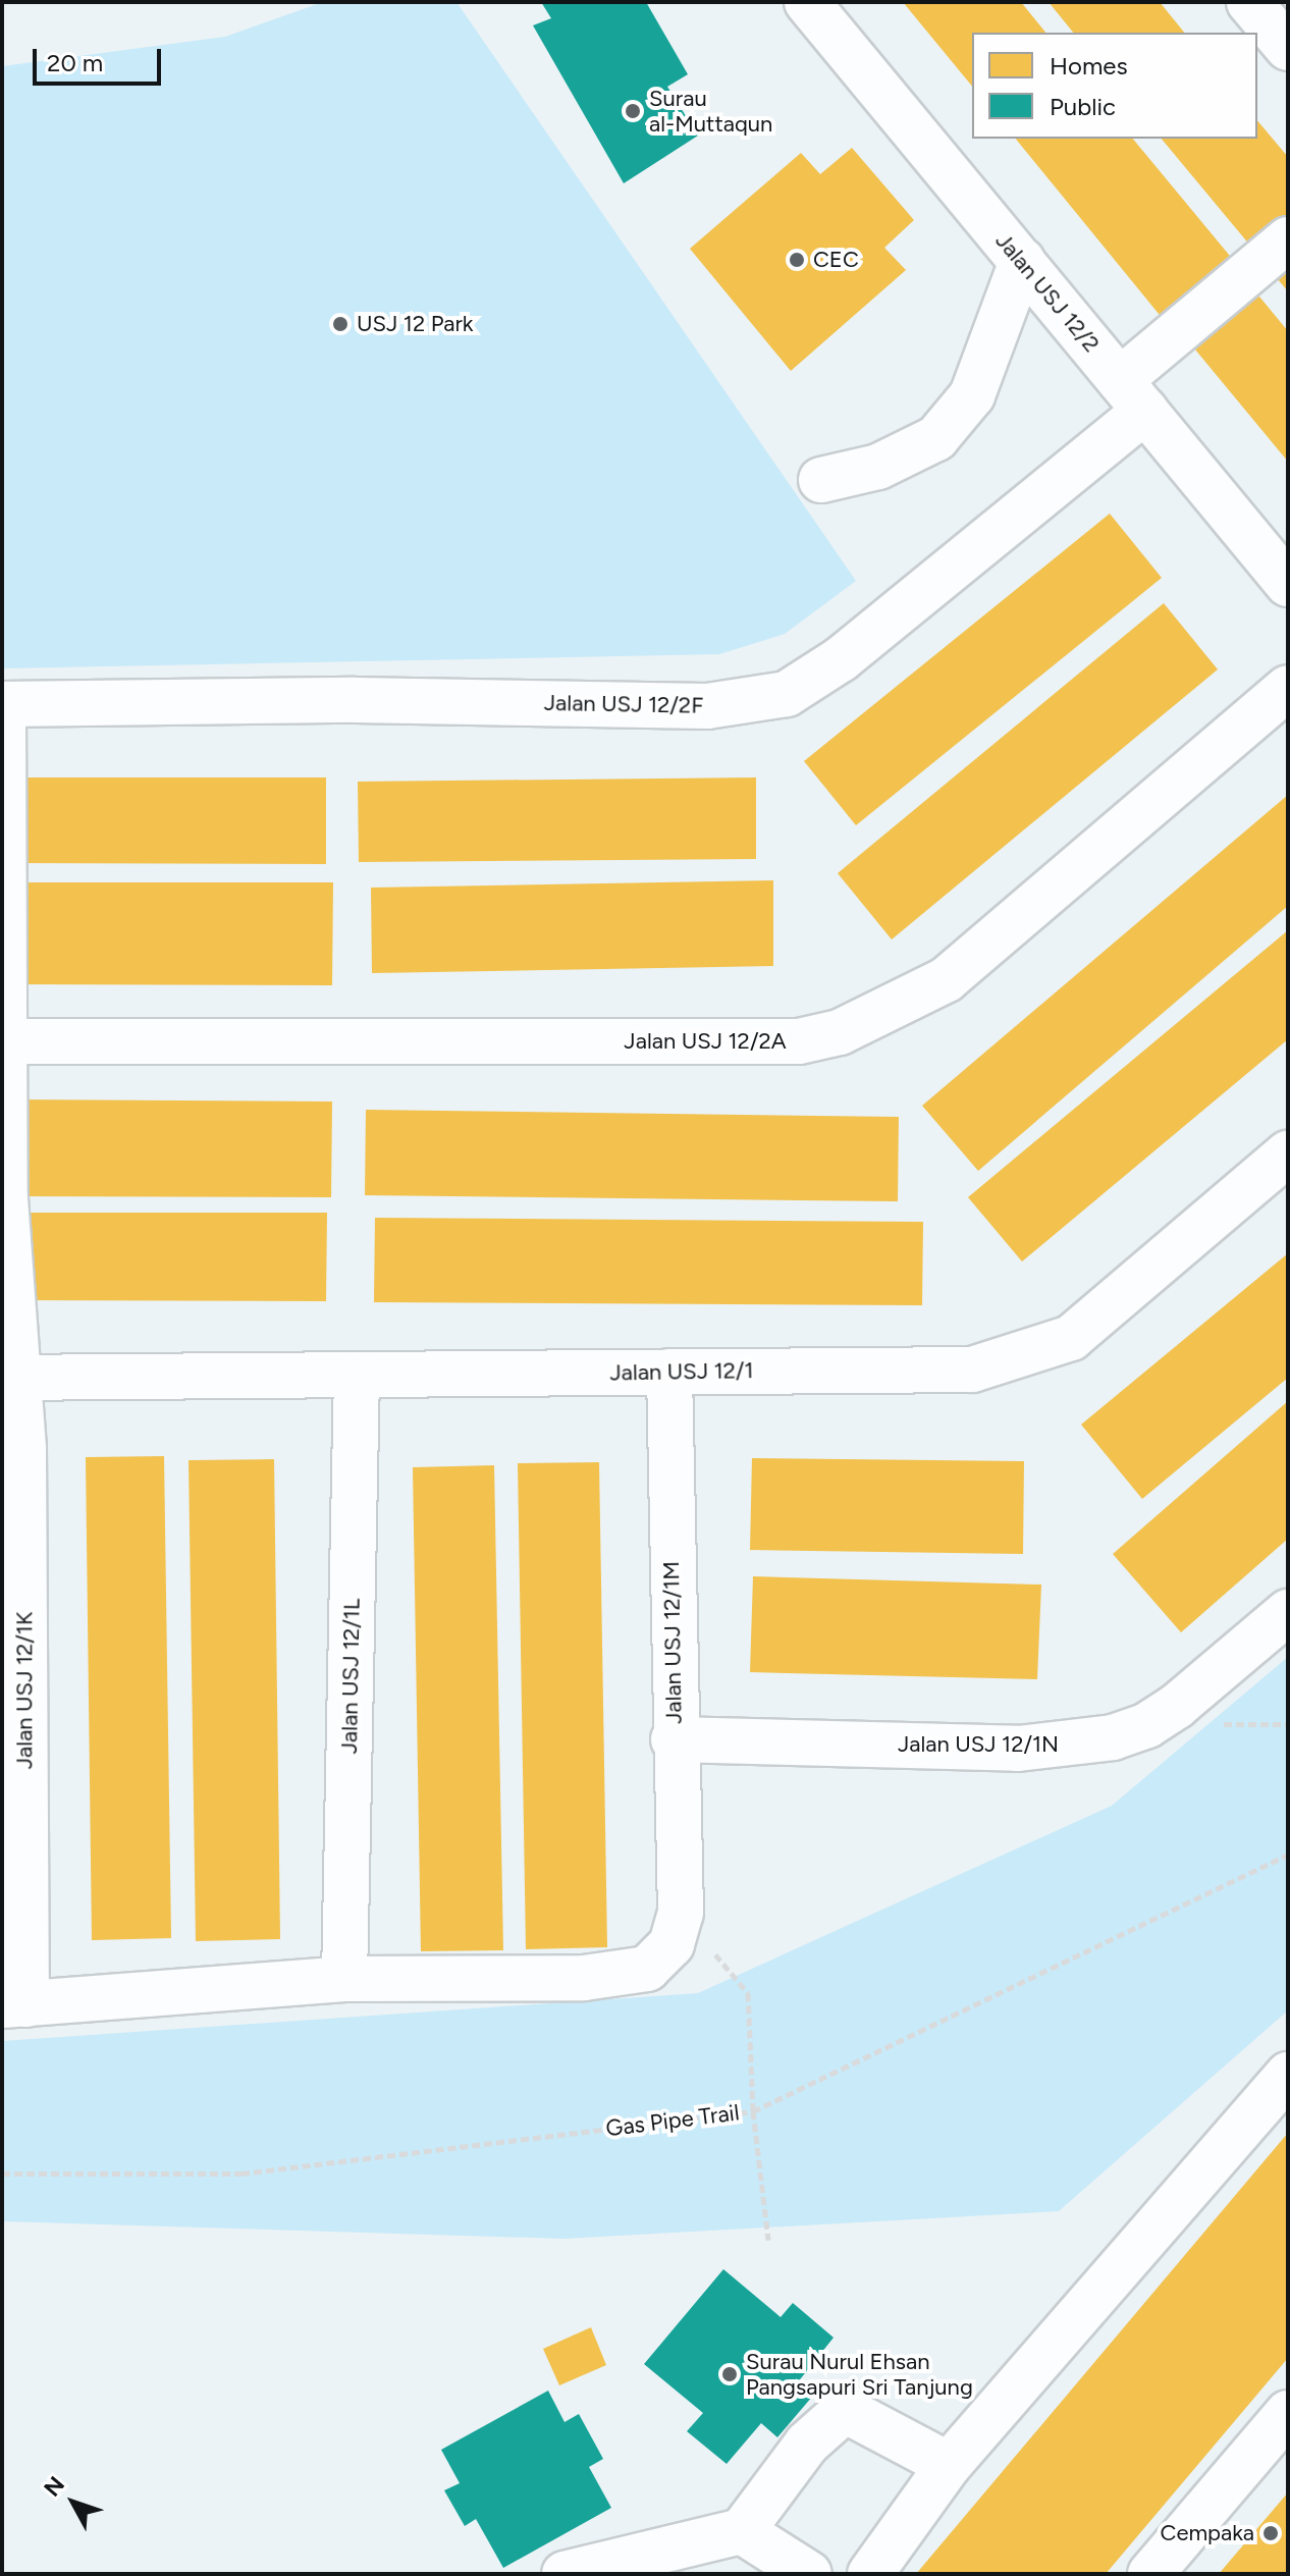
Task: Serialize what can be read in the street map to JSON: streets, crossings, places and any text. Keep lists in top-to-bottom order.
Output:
{
  "streets": {
    "street": [
      "Jalan USJ 12/2",
      "Jalan USJ 12/2F",
      "Jalan USJ 12/2A",
      "Jalan USJ 12/1",
      "Jalan USJ 12/1M",
      "Jalan USJ 12/1L",
      "Jalan USJ 12/1K",
      "Jalan USJ 12/1N"
    ],
    "path": ["Gas Pipe Trail"]
  },
  "crossings": [
    ["Jalan USJ 12/2", "Jalan USJ 12/2F"],
    ["Jalan USJ 12/2F", "Jalan USJ 12/1K"],
    ["Jalan USJ 12/2A", "Jalan USJ 12/1K"],
    ["Jalan USJ 12/1", "Jalan USJ 12/1M"],
    ["Jalan USJ 12/1", "Jalan USJ 12/1L"],
    ["Jalan USJ 12/1", "Jalan USJ 12/1K"],
    ["Jalan USJ 12/1M", "Jalan USJ 12/1N"]
  ],
  "places": [
    "Surau al-Muttaqun",
    "CEC",
    "USJ 12 Park",
    "Surau Nurul Ehsan Pangsapuri Sri Tanjung",
    "Cempaka"
  ],
  "legend": ["Homes", "Public"],
  "scale_bar": "20 m",
  "north": "top left"
}
